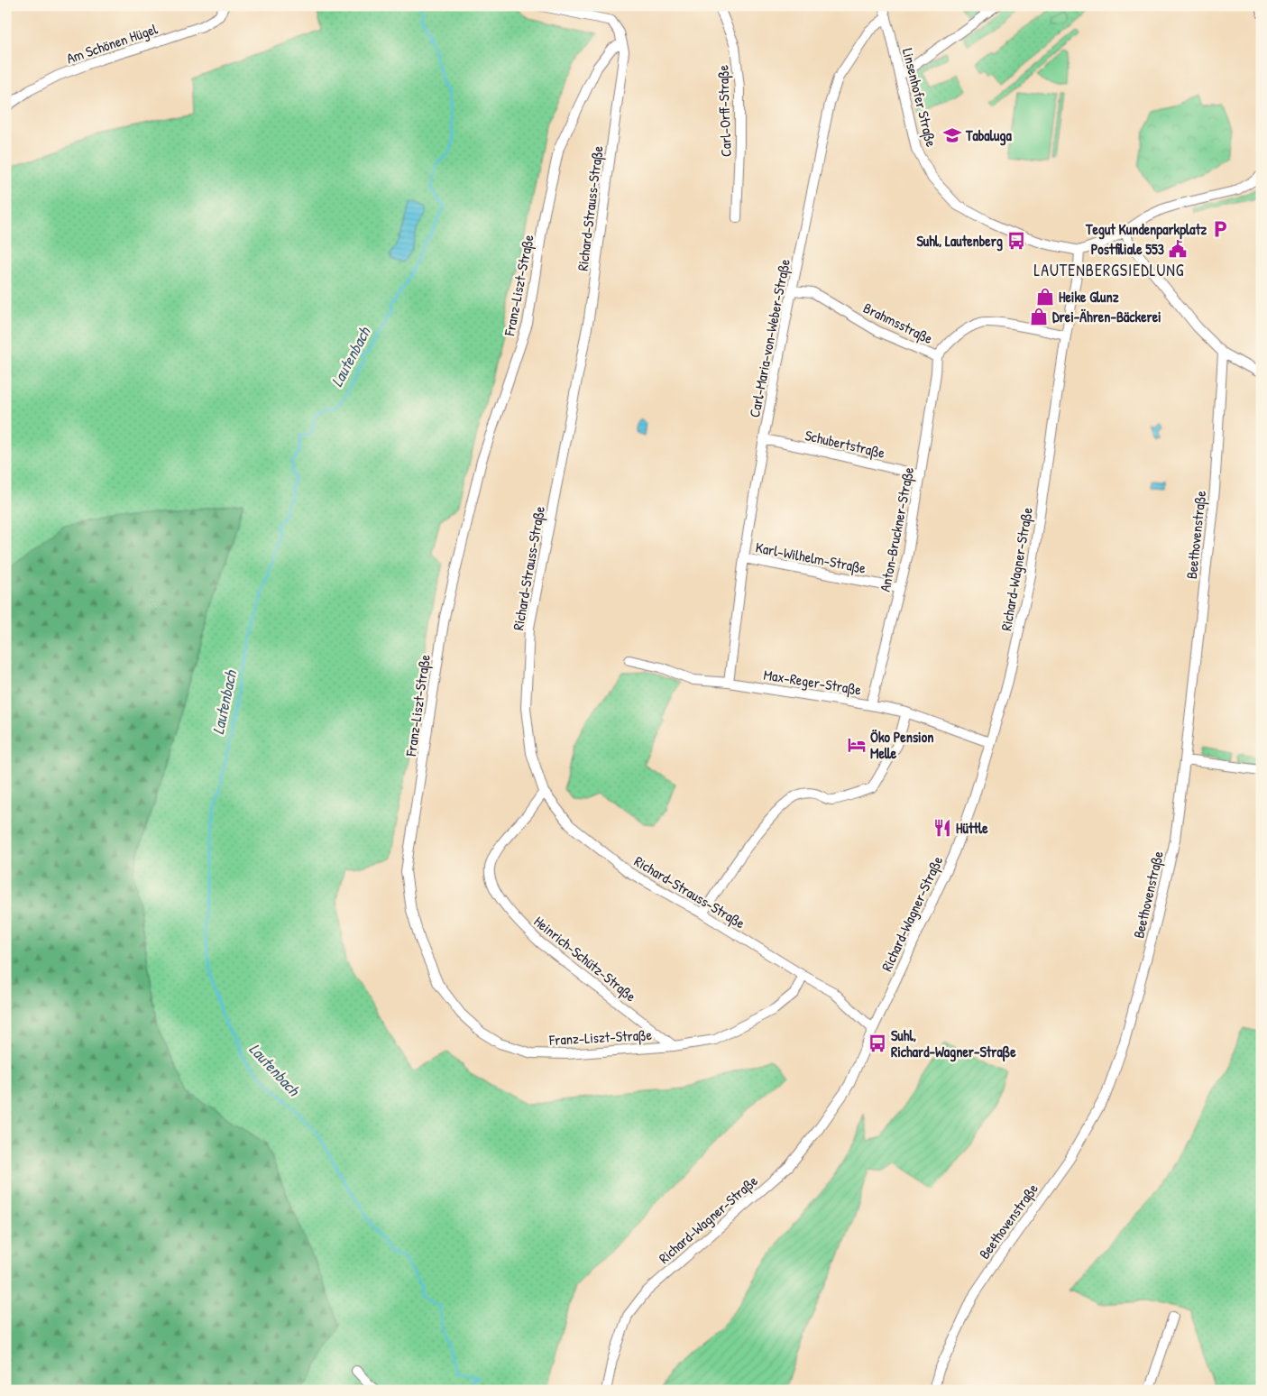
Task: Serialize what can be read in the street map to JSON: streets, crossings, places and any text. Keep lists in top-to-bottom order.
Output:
{
  "streets": {
    "street": [
      "Am Schönen Hügel",
      "Linsenhofer Straße",
      "Carl-Orff-Straße",
      "Richard-Strauss-Straße",
      "Franz-Liszt-Straße",
      "Brahmsstraße",
      "Carl-Maria-von-Weber-Straße",
      "Schubertstraße",
      "Anton-Bruckner-Straße",
      "Beethovenstraße",
      "Karl-Wilhelm-Straße",
      "Richard-Wagner-Straße",
      "Max-Reger-Straße",
      "Heinrich-Schütz-Straße"
    ]
  },
  "crossings": [
    ["Linsenhofer Straße", "Carl-Maria-von-Weber-Straße"],
    ["Linsenhofer Straße", "Richard-Wagner-Straße"],
    ["Richard-Strauss-Straße", "Franz-Liszt-Straße"],
    ["Richard-Strauss-Straße", "Richard-Wagner-Straße"],
    ["Richard-Strauss-Straße", "Heinrich-Schütz-Straße"],
    ["Franz-Liszt-Straße", "Heinrich-Schütz-Straße"],
    ["Brahmsstraße", "Carl-Maria-von-Weber-Straße"],
    ["Brahmsstraße", "Anton-Bruckner-Straße"],
    ["Brahmsstraße", "Richard-Wagner-Straße"],
    ["Carl-Maria-von-Weber-Straße", "Schubertstraße"],
    ["Carl-Maria-von-Weber-Straße", "Karl-Wilhelm-Straße"],
    ["Carl-Maria-von-Weber-Straße", "Max-Reger-Straße"],
    ["Schubertstraße", "Anton-Bruckner-Straße"],
    ["Anton-Bruckner-Straße", "Karl-Wilhelm-Straße"],
    ["Anton-Bruckner-Straße", "Max-Reger-Straße"],
    ["Richard-Wagner-Straße", "Max-Reger-Straße"]
  ],
  "districts": ["LAUTENBERGSIEDLUNG"],
  "water": ["Lautenbach"],
  "places": {
    "school or university": ["Tabaluga"],
    "parking": ["Tegut Kundenparkplatz"],
    "bus stop": ["Suhl, Lautenberg", "Suhl, Richard-Wagner-Straße"],
    "public building": ["Postfiliale 553"],
    "shop": ["Heike Glunz", "Drei-Ähren-Bäckerei"],
    "hotel": ["Öko Pension Melle"],
    "restaurant": ["Hüttle"]
  }
}
